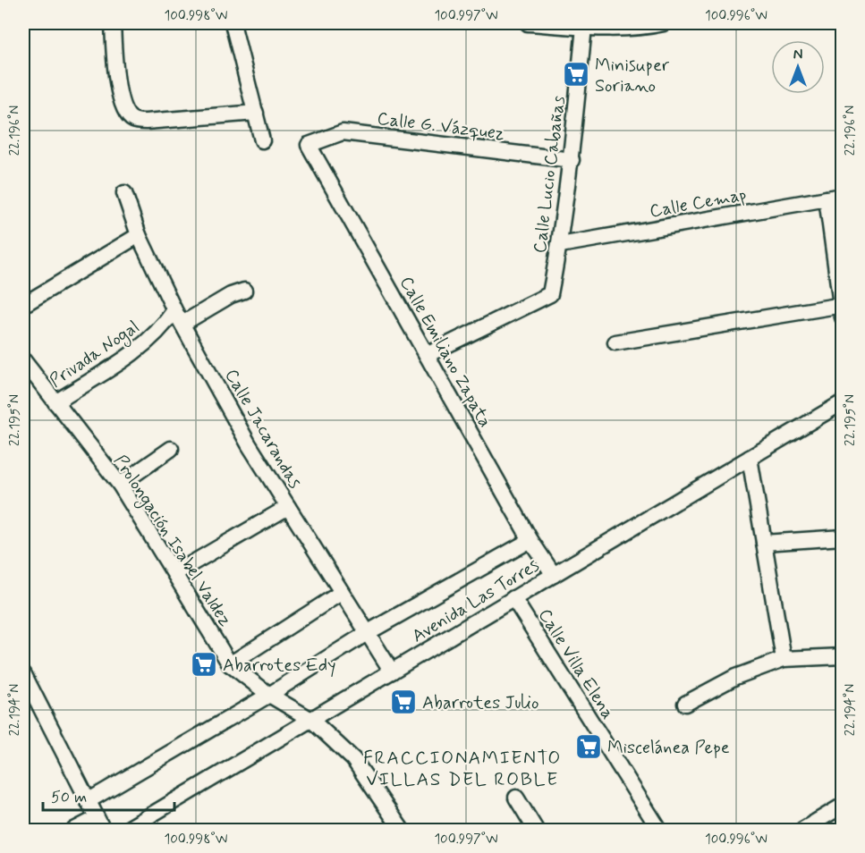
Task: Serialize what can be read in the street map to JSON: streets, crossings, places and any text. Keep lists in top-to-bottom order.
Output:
{
  "streets": {
    "street": [
      "Calle G. Vázquez",
      "Calle Lucio Cabañas",
      "Calle Cemap",
      "Calle Emiliano Zapata",
      "Privada Nogal",
      "Calle Jacarandas",
      "Prolongación Isabel Valdez",
      "Avenida Las Torres",
      "Calle Villa Elena"
    ]
  },
  "crossings": [
    ["Calle G. Vázquez", "Calle Lucio Cabañas"],
    ["Calle G. Vázquez", "Calle Emiliano Zapata"],
    ["Calle Lucio Cabañas", "Calle Cemap"],
    ["Calle Lucio Cabañas", "Calle Emiliano Zapata"],
    ["Calle Emiliano Zapata", "Avenida Las Torres"],
    ["Privada Nogal", "Calle Jacarandas"],
    ["Privada Nogal", "Prolongación Isabel Valdez"],
    ["Calle Jacarandas", "Avenida Las Torres"],
    ["Prolongación Isabel Valdez", "Avenida Las Torres"],
    ["Avenida Las Torres", "Calle Villa Elena"]
  ],
  "districts": ["FRACCIONAMIENTO VILLAS DEL ROBLE"],
  "places": {
    "supermarket": [
      "Minisuper Soriano",
      "Abarrotes Edy",
      "Abarrotes Julio",
      "Miscelánea Pepe"
    ]
  },
  "scale_bar": "50 m",
  "north": "top",
  "coordinates": [
    "100.998°W",
    "100.997°W",
    "100.996°W",
    "22.196°N",
    "22.195°N",
    "22.194°N"
  ]
}
